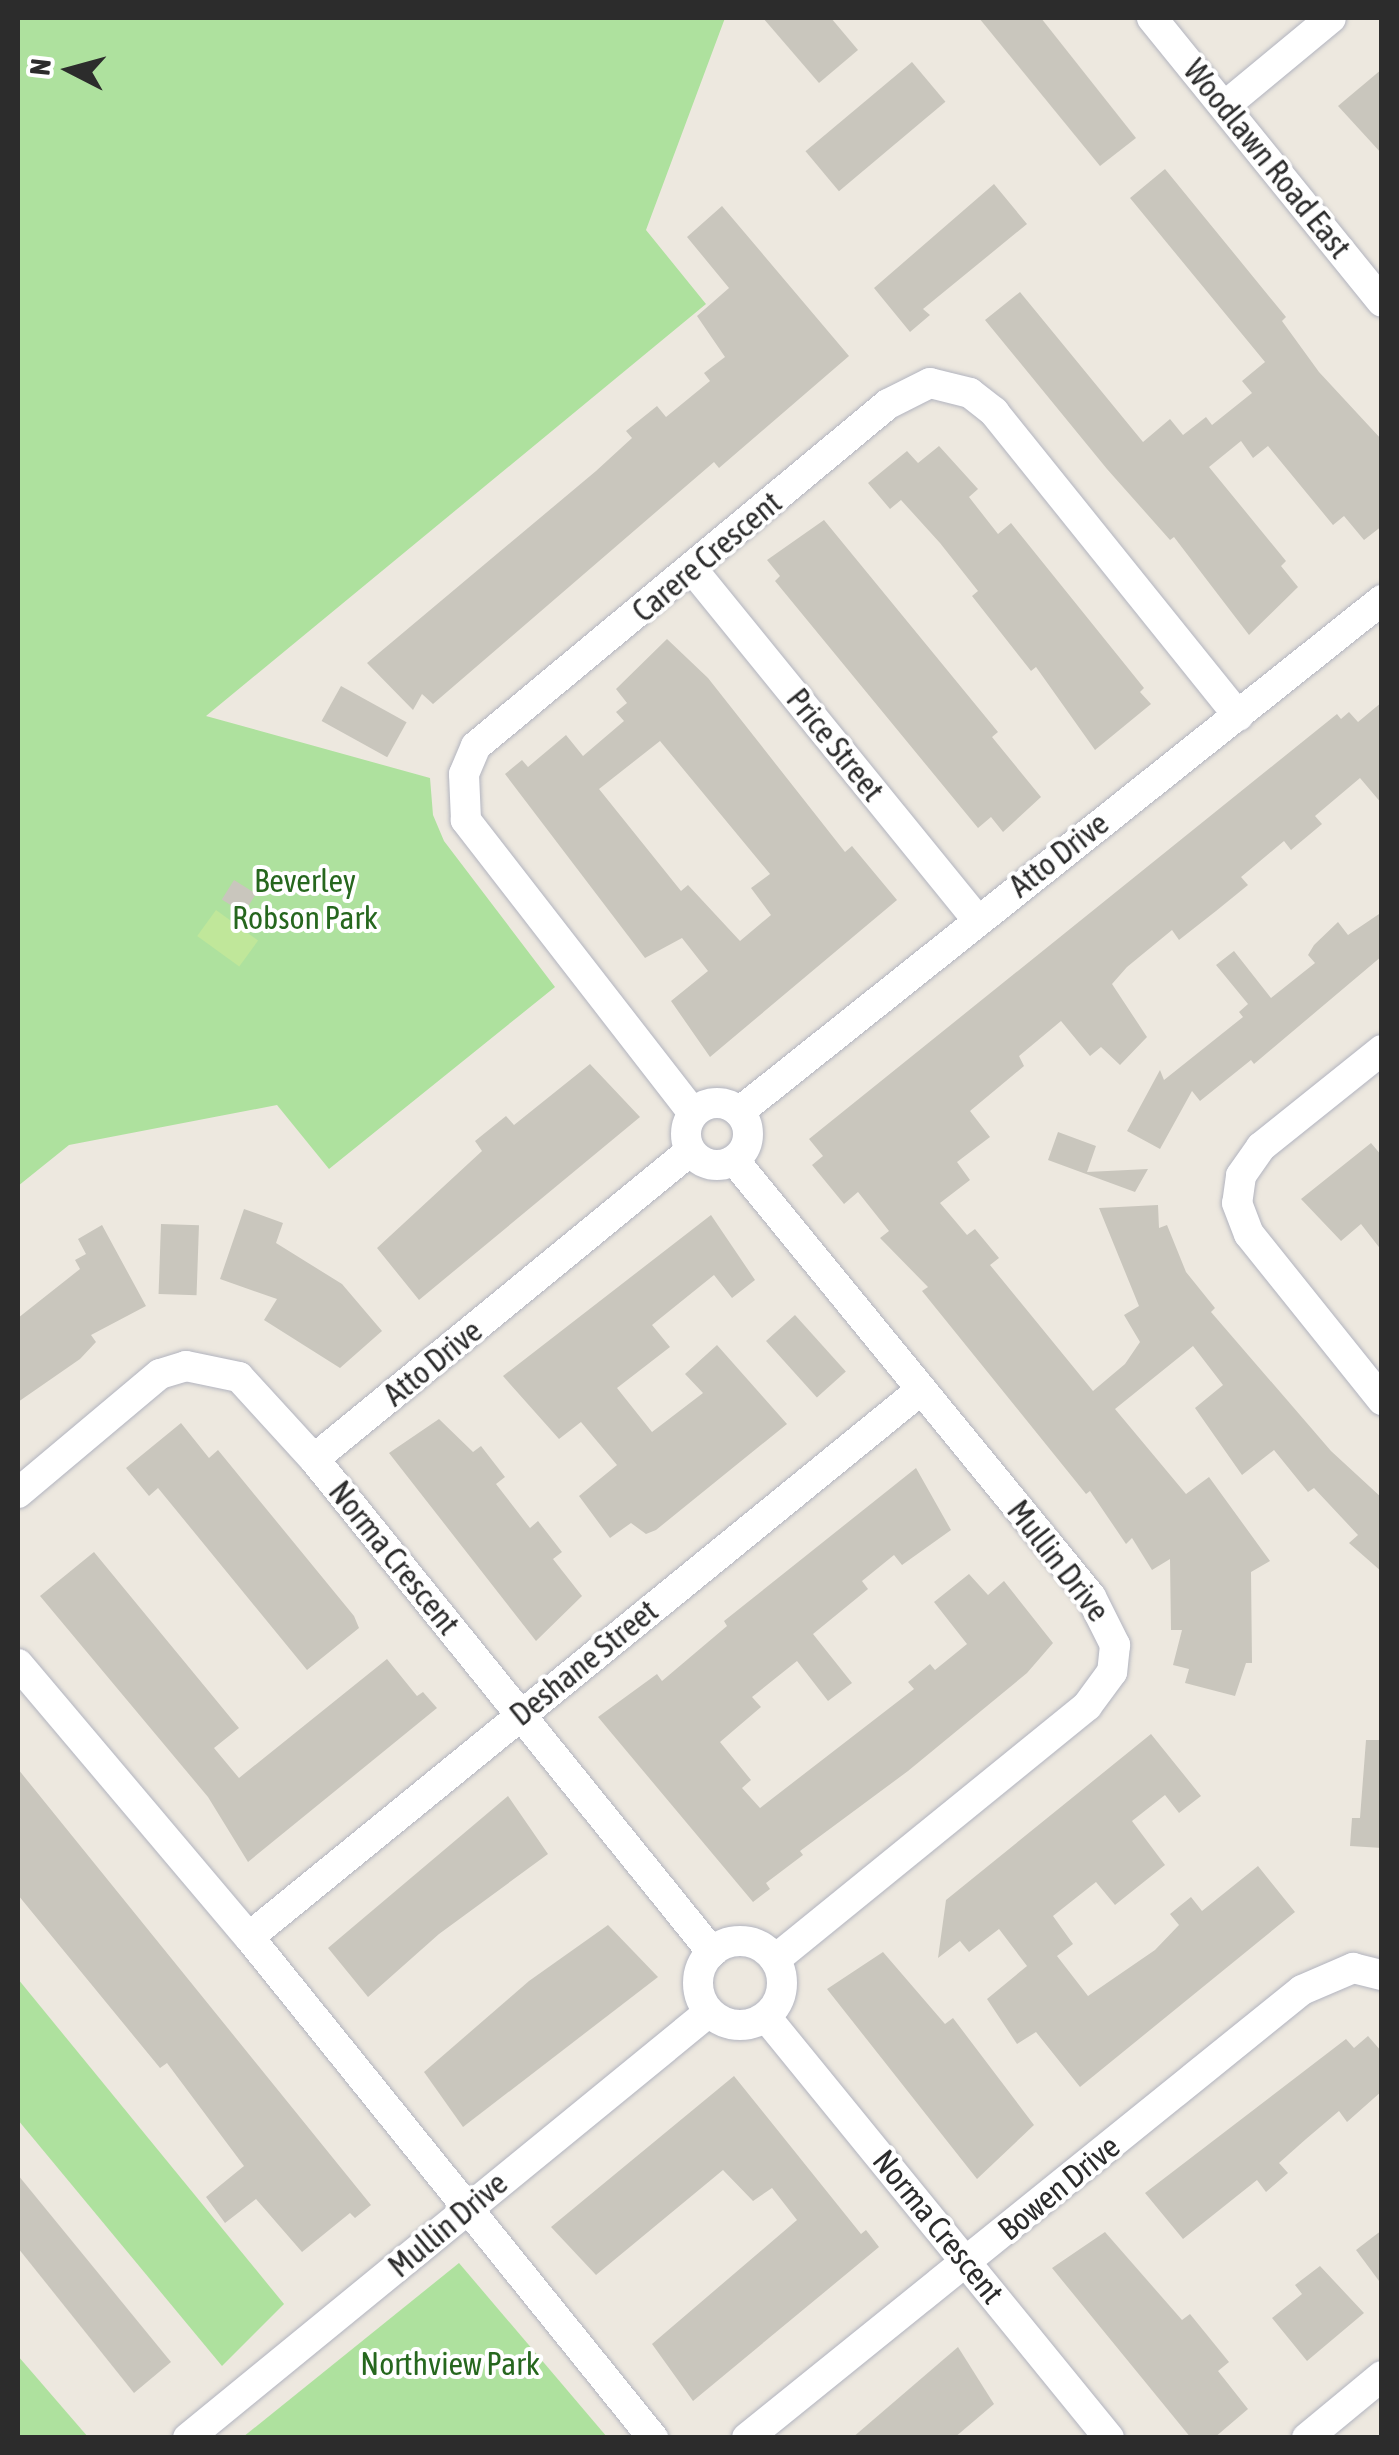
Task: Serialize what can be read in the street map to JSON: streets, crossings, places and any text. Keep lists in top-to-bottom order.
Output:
{
  "streets": {
    "street": [
      "Woodlawn Road East",
      "Carere Crescent",
      "Price Street",
      "Atto Drive",
      "Norma Crescent",
      "Mullin Drive",
      "Deshane Street",
      "Bowen Drive"
    ]
  },
  "crossings": [
    ["Carere Crescent", "Price Street"],
    ["Carere Crescent", "Atto Drive"],
    ["Carere Crescent", "Mullin Drive"],
    ["Price Street", "Atto Drive"],
    ["Atto Drive", "Norma Crescent"],
    ["Atto Drive", "Mullin Drive"],
    ["Norma Crescent", "Mullin Drive"],
    ["Norma Crescent", "Deshane Street"],
    ["Norma Crescent", "Bowen Drive"],
    ["Mullin Drive", "Deshane Street"]
  ],
  "parks": ["Beverley Robson Park", "Northview Park"],
  "north": "left"
}
